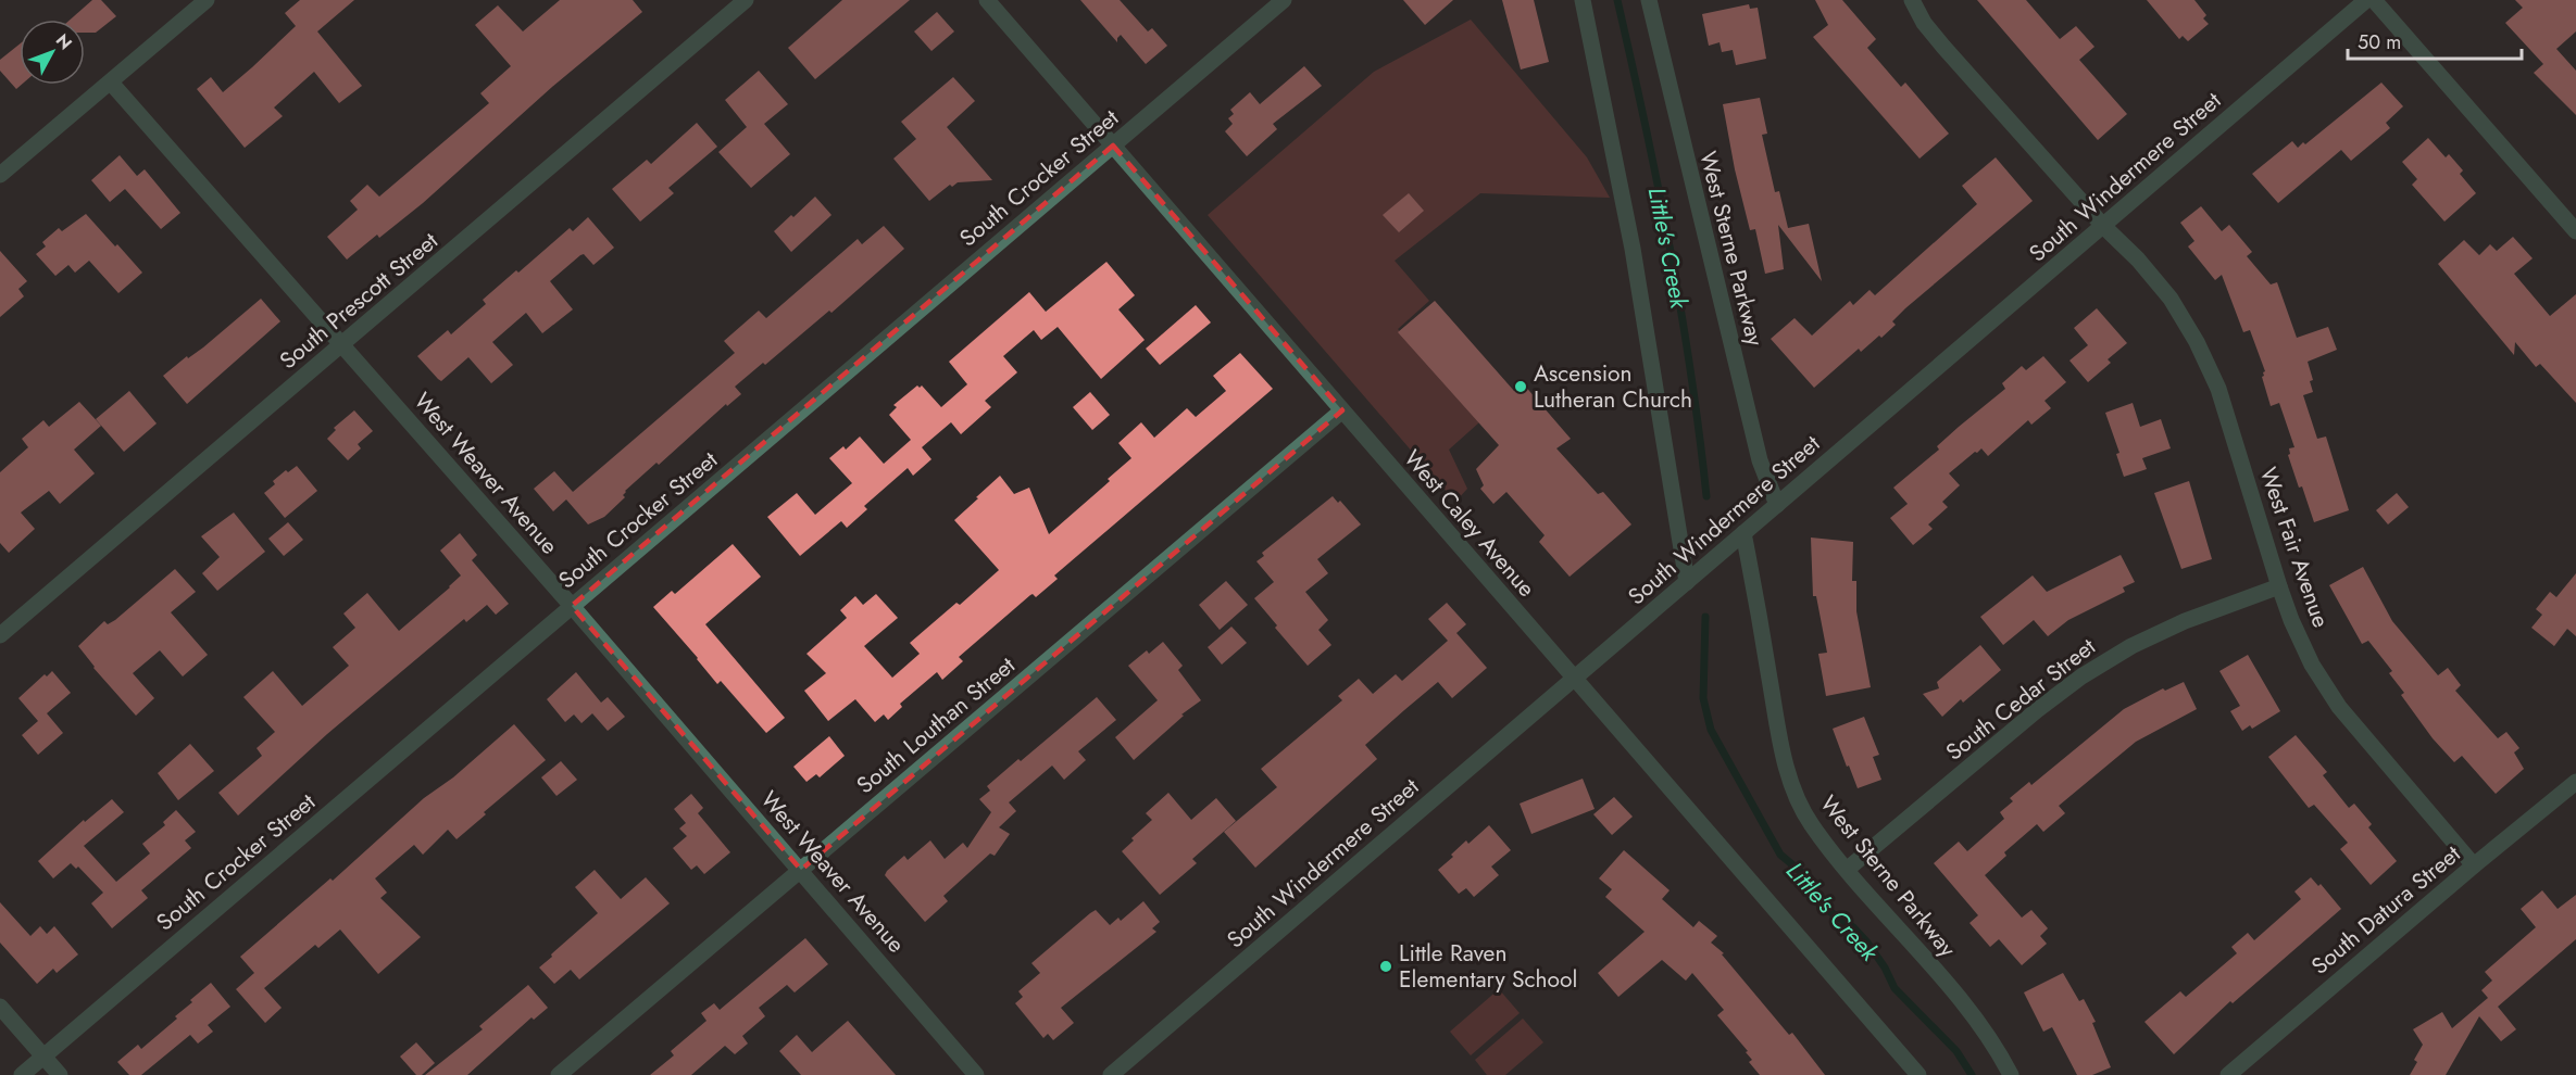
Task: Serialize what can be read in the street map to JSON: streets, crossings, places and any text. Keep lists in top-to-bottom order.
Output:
{
  "streets": {
    "street": [
      "South Windermere Street",
      "South Crocker Street",
      "West Sterne Parkway",
      "South Prescott Street",
      "West Weaver Avenue",
      "West Caley Avenue",
      "West Fair Avenue",
      "South Cedar Street",
      "South Louthan Street",
      "South Datura Street"
    ]
  },
  "crossings": [
    ["South Windermere Street", "West Sterne Parkway"],
    ["South Windermere Street", "West Caley Avenue"],
    ["South Windermere Street", "West Fair Avenue"],
    ["South Crocker Street", "West Weaver Avenue"],
    ["South Crocker Street", "West Caley Avenue"],
    ["West Sterne Parkway", "South Cedar Street"],
    ["South Prescott Street", "West Weaver Avenue"],
    ["West Weaver Avenue", "South Louthan Street"],
    ["West Caley Avenue", "South Louthan Street"],
    ["West Fair Avenue", "South Cedar Street"],
    ["West Fair Avenue", "South Datura Street"]
  ],
  "water": ["Little's Creek"],
  "places": ["Ascension Lutheran Church", "Little Raven Elementary School"],
  "scale_bar": "50 m",
  "north": "top right"
}
